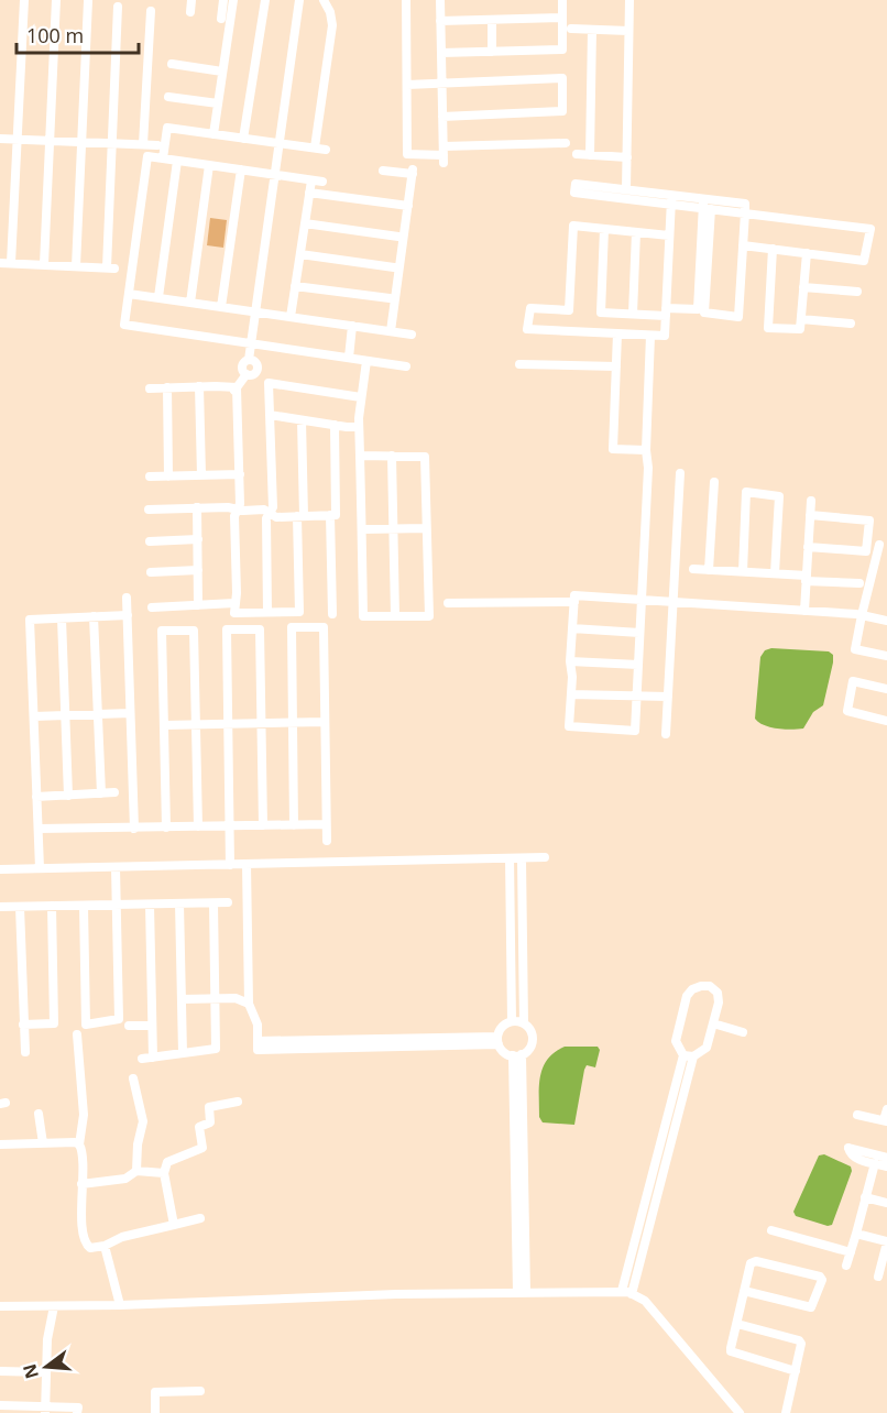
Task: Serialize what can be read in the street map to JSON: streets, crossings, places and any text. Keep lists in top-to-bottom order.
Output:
{
  "scale_bar": "100 m",
  "north": "left"
}
